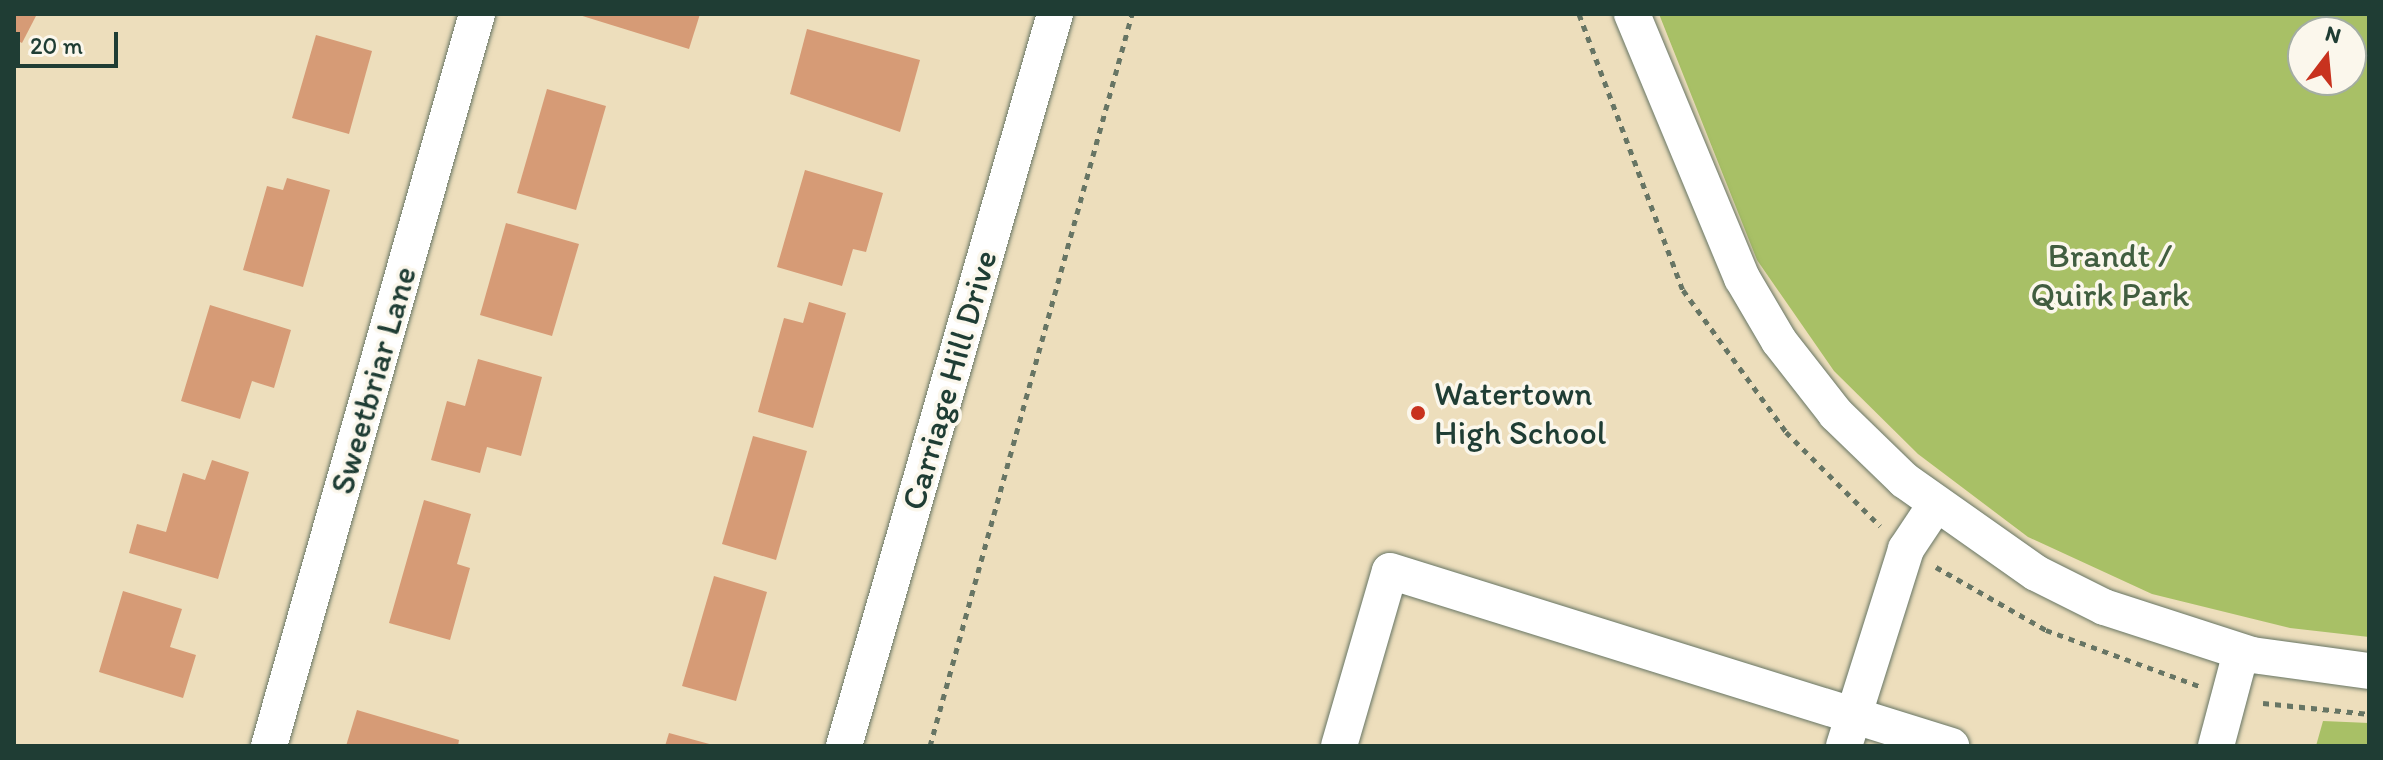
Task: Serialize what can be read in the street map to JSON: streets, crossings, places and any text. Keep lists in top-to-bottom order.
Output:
{
  "streets": {
    "street": ["Sweetbriar Lane", "Carriage Hill Drive"]
  },
  "parks": ["Brandt / Quirk Park"],
  "places": ["Watertown High School"],
  "scale_bar": "20 m",
  "north": "top"
}
